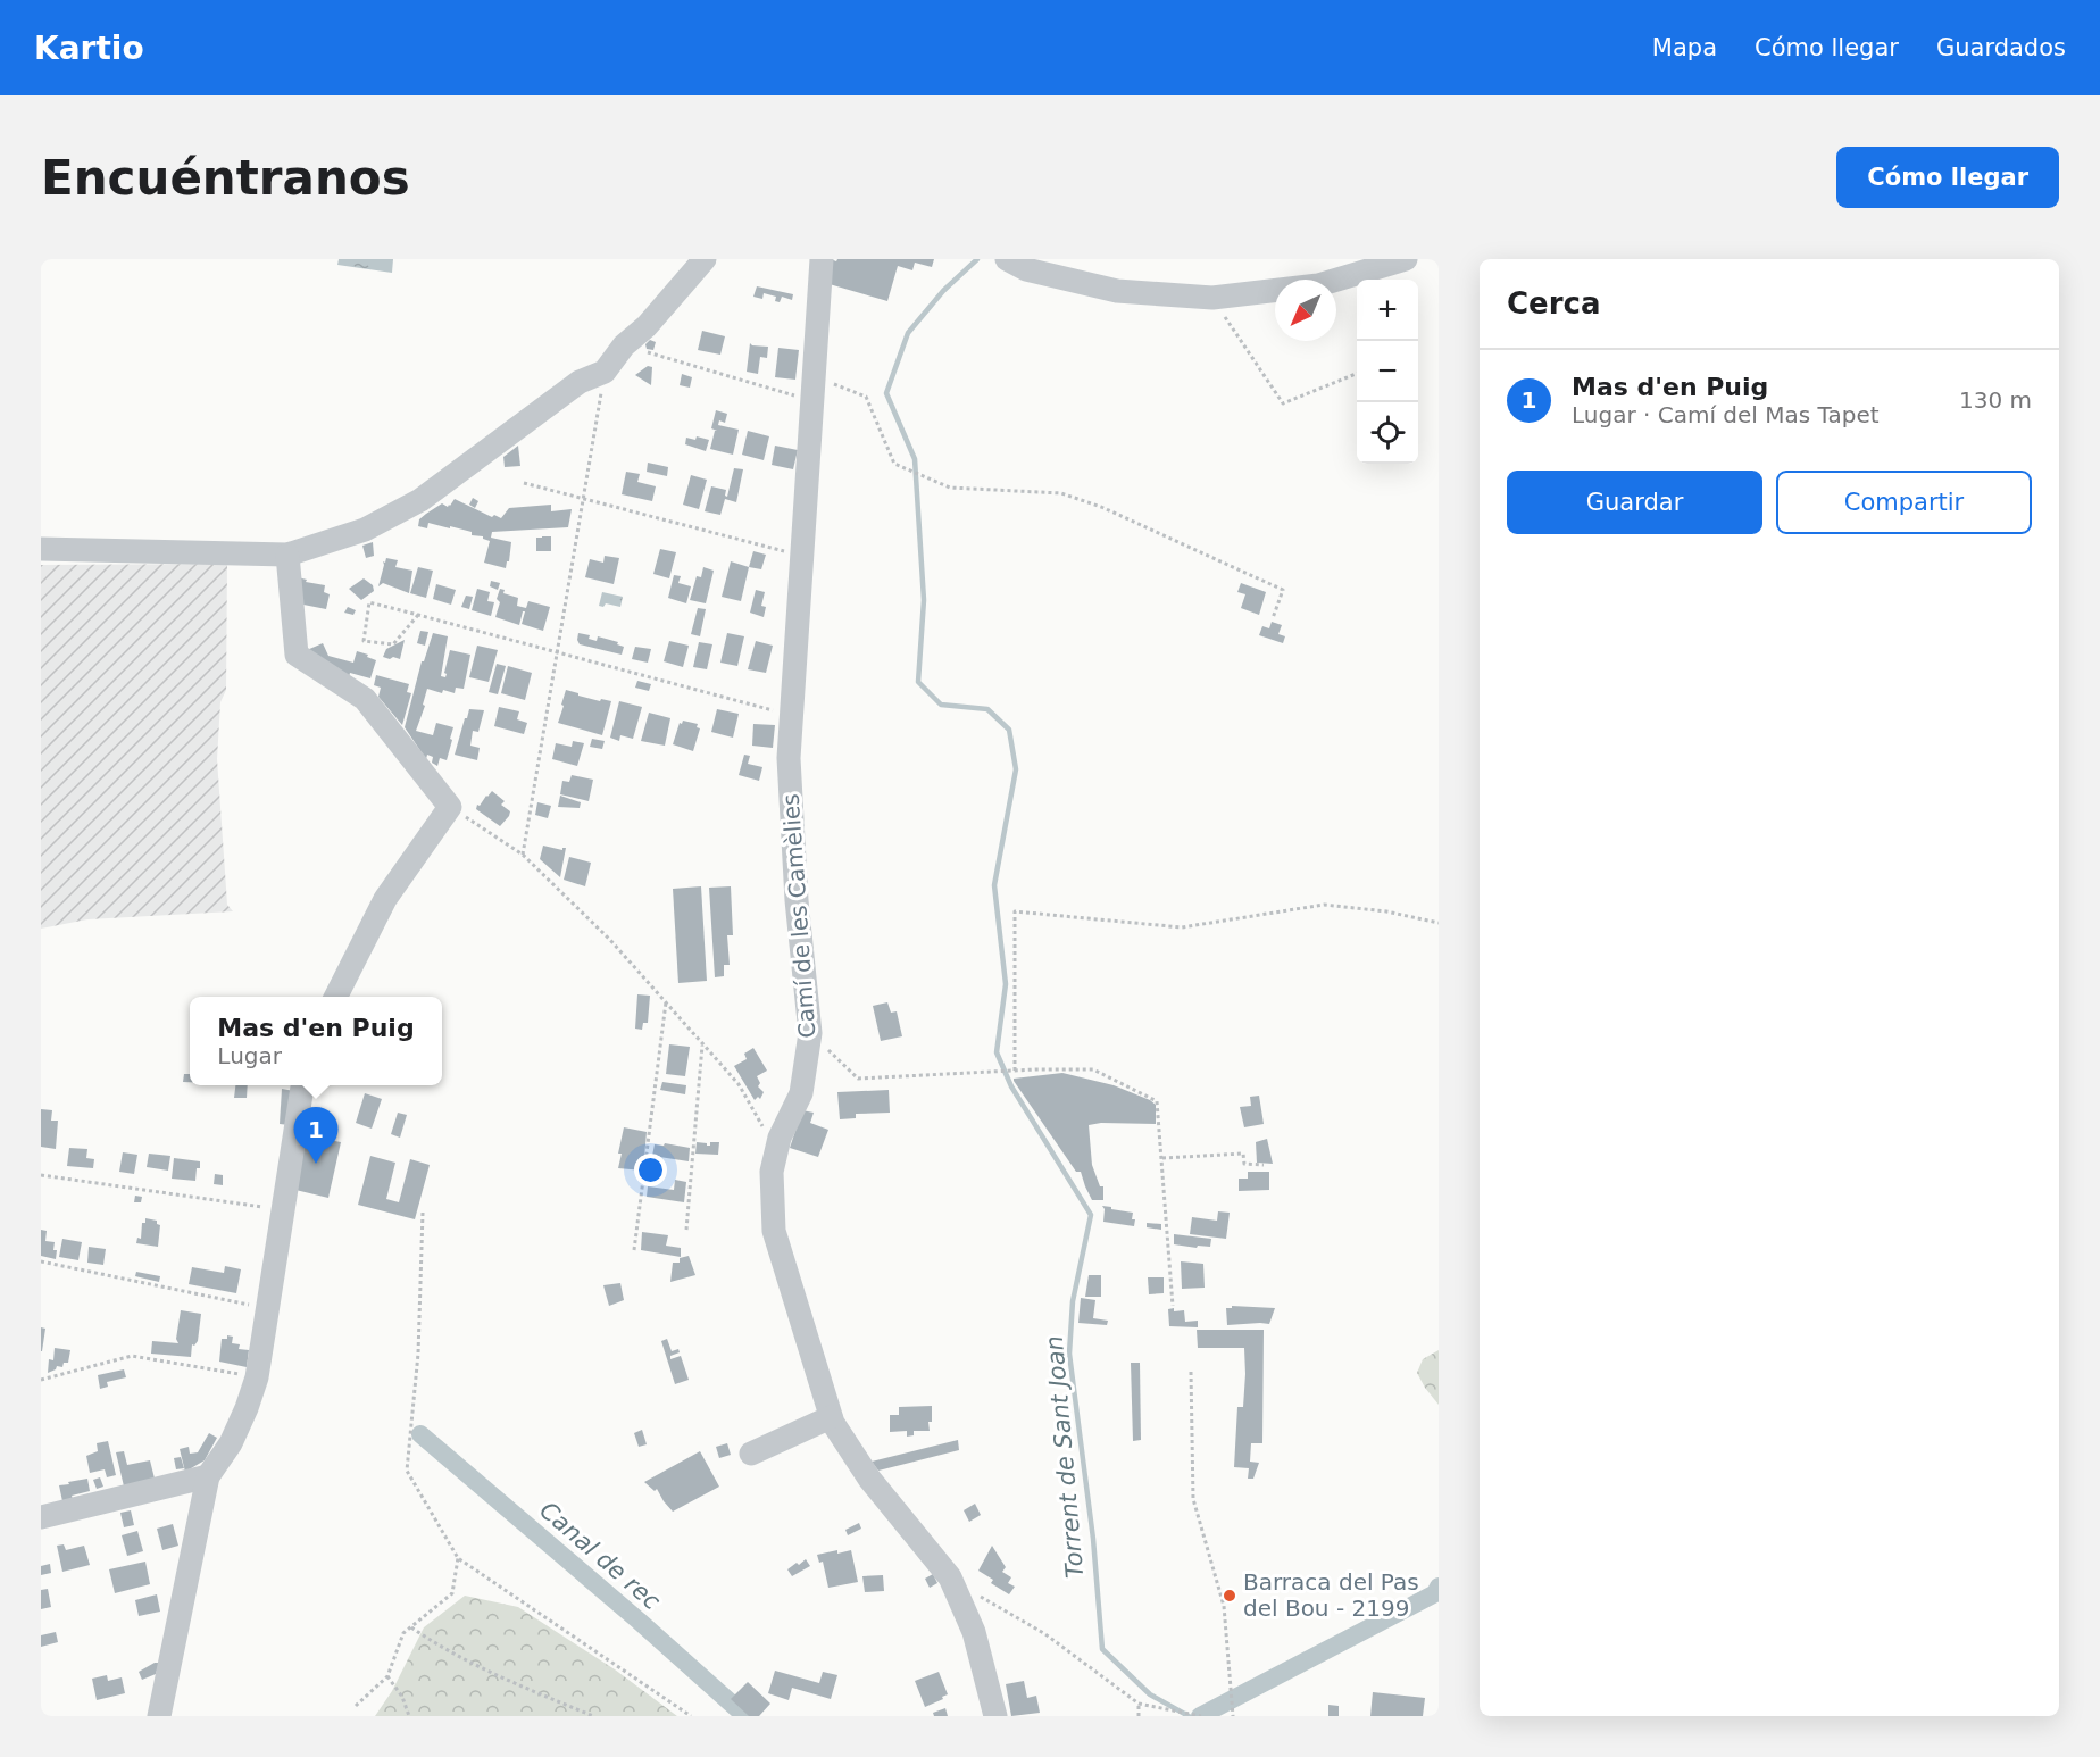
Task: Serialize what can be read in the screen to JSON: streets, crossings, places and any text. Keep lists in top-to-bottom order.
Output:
{
  "streets": {
    "street": ["Camí de les Camèlies"]
  },
  "water": ["Torrent de Sant Joan", "Canal de rec"],
  "places": ["Barraca del Pas del Bou - 2199"],
  "north": "bottom left",
  "page": {
    "header": "Kartio",
    "nav": ["Mapa", "Cómo llegar", "Guardados"],
    "buttons": [
      "Cómo llegar",
      ["Guardar", "Compartir"]
    ],
    "title": "Encuéntranos",
    "heading": "Cerca",
    "map_buttons": ["+", "−"],
    "list": [
      {
        "mark": "1",
        "name": "Mas d'en Puig",
        "note": "Lugar · Camí del Mas Tapet",
        "value": "130 m"
      }
    ],
    "popup": ["Mas d'en Puig", "Lugar"],
    "pins": "1"
  }
}
